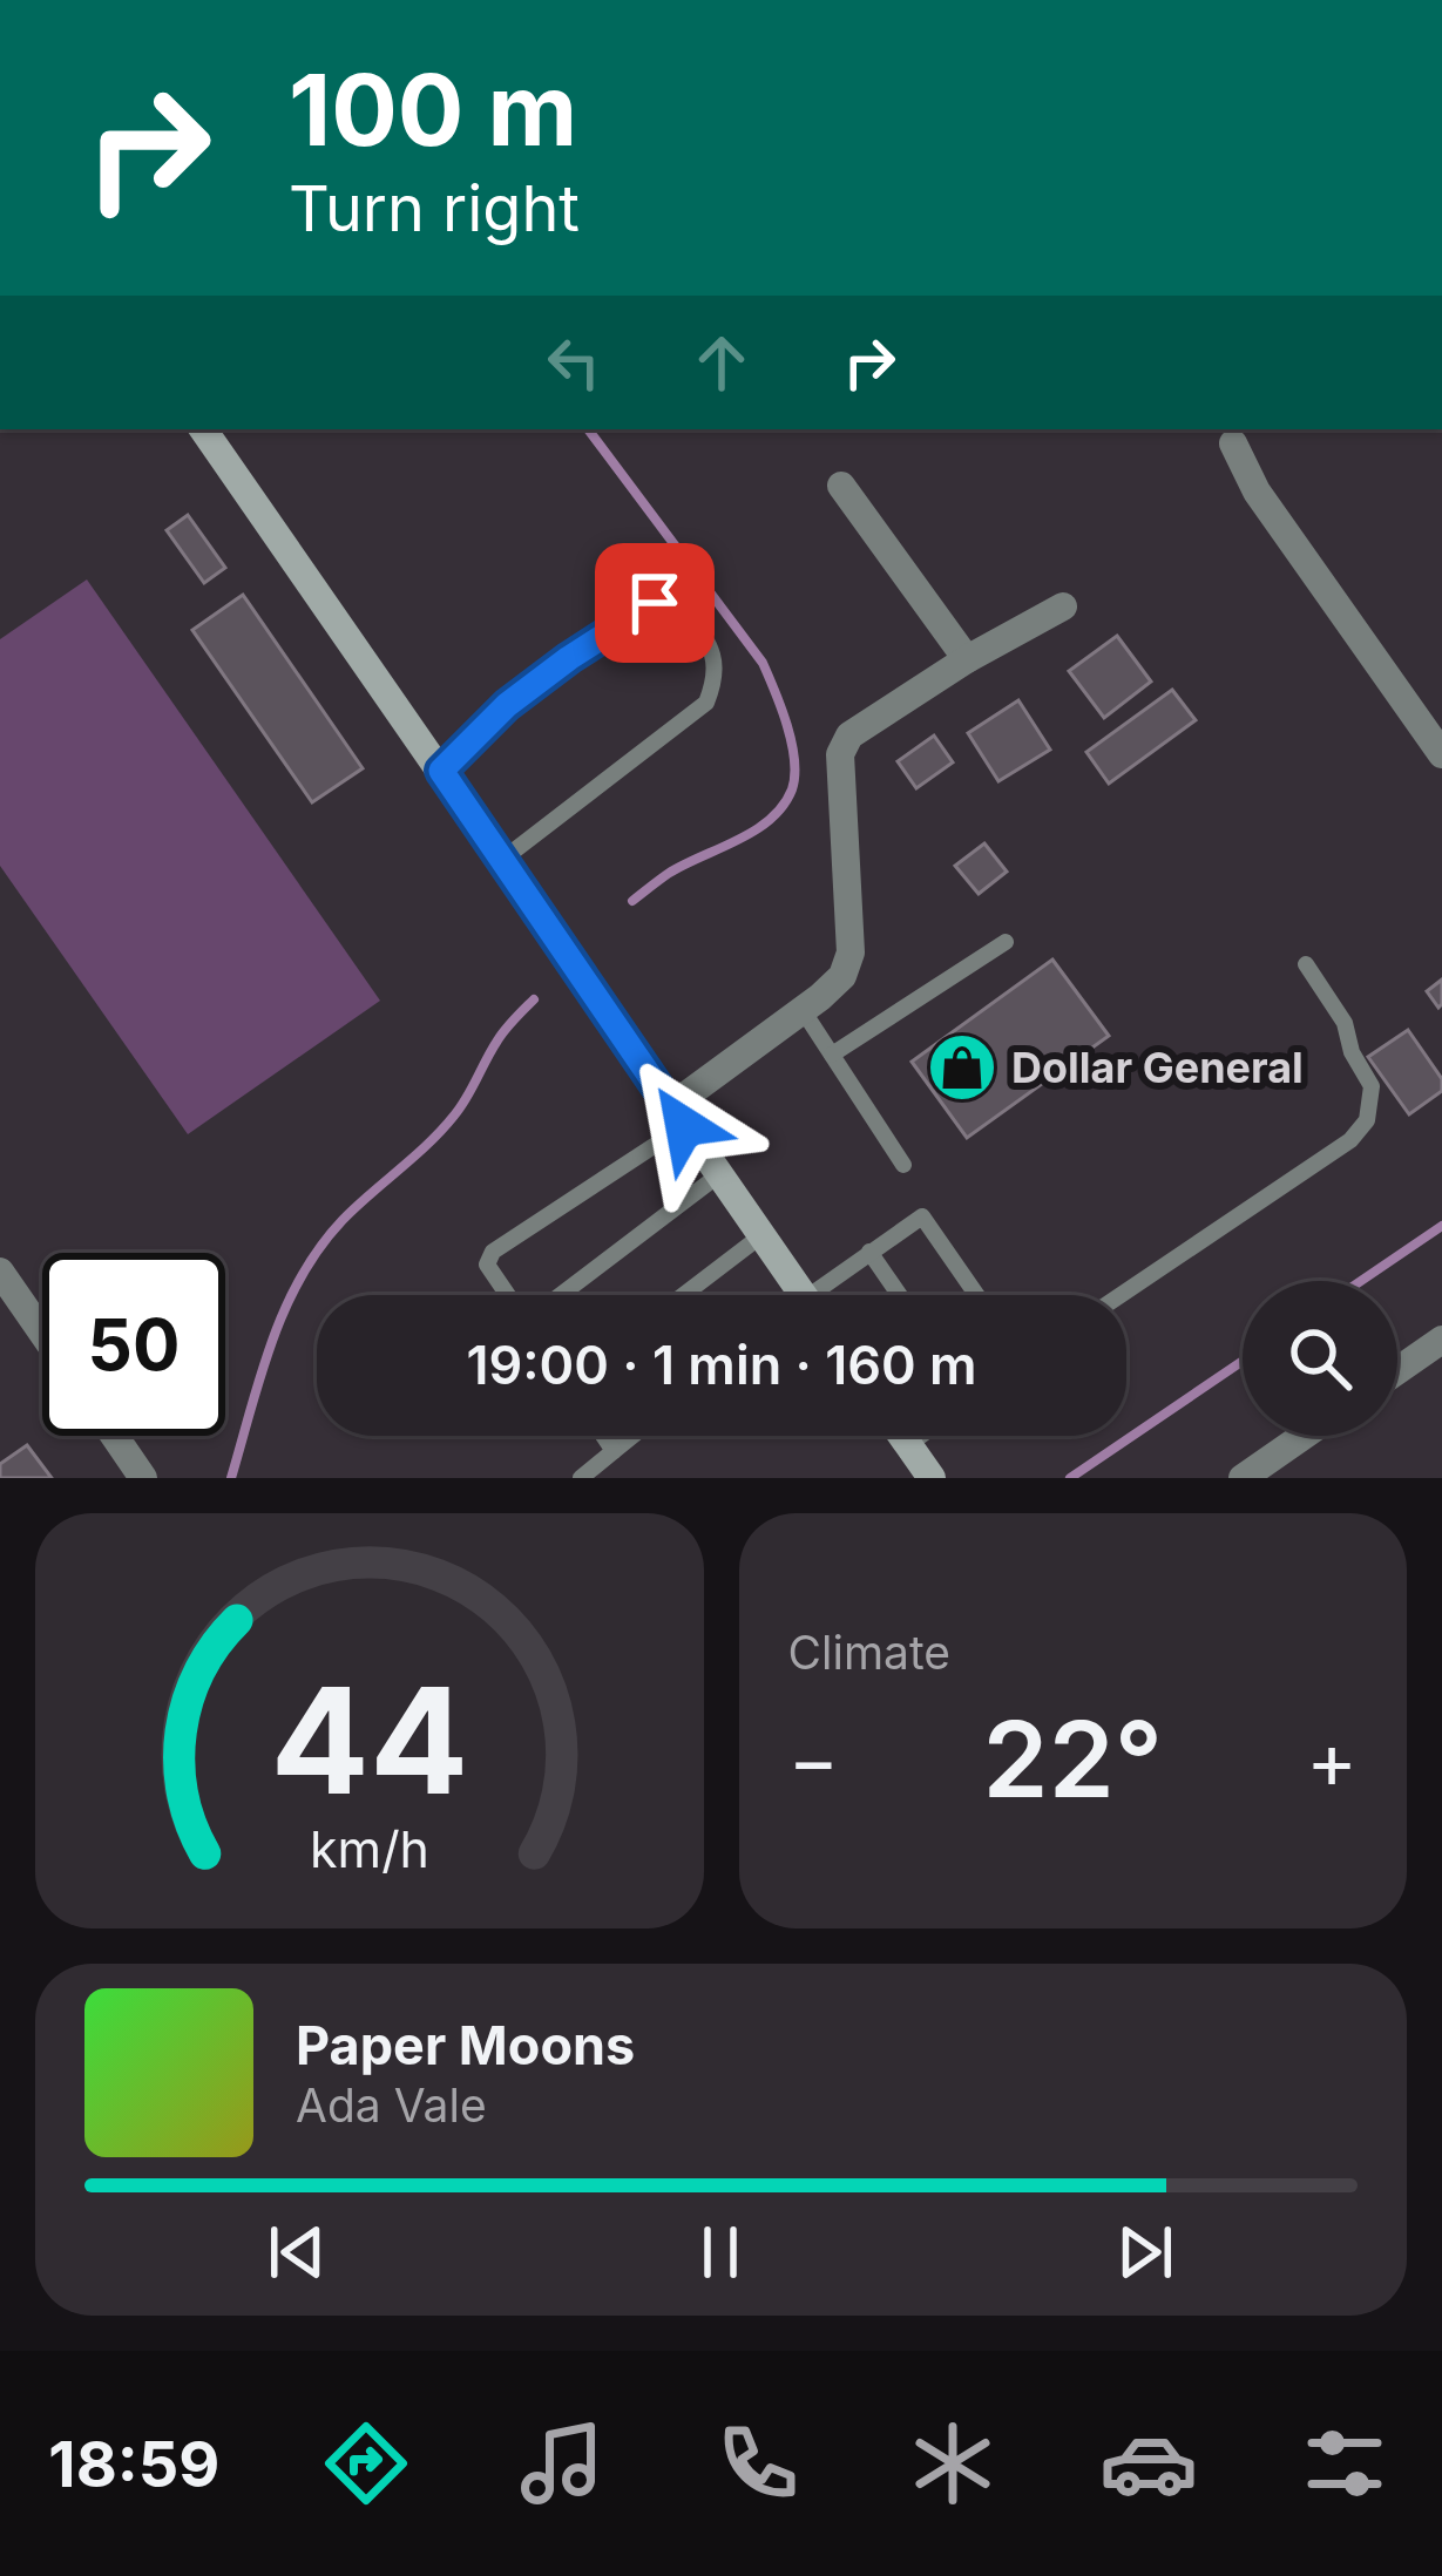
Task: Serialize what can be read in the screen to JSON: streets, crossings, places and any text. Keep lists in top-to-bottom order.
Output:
{
  "places": {
    "shop": ["Dollar General"]
  },
  "page": {
    "turn": ["100 m", "Turn right"],
    "limit": "50",
    "trip": "19:00 · 1 min · 160 m",
    "tile": "Climate",
    "heat": ["−", "22°", "+"],
    "song": ["Paper Moons", "Ada Vale"],
    "tabs": "18:59",
    "gauge": ["44", "km/h"]
  }
}
